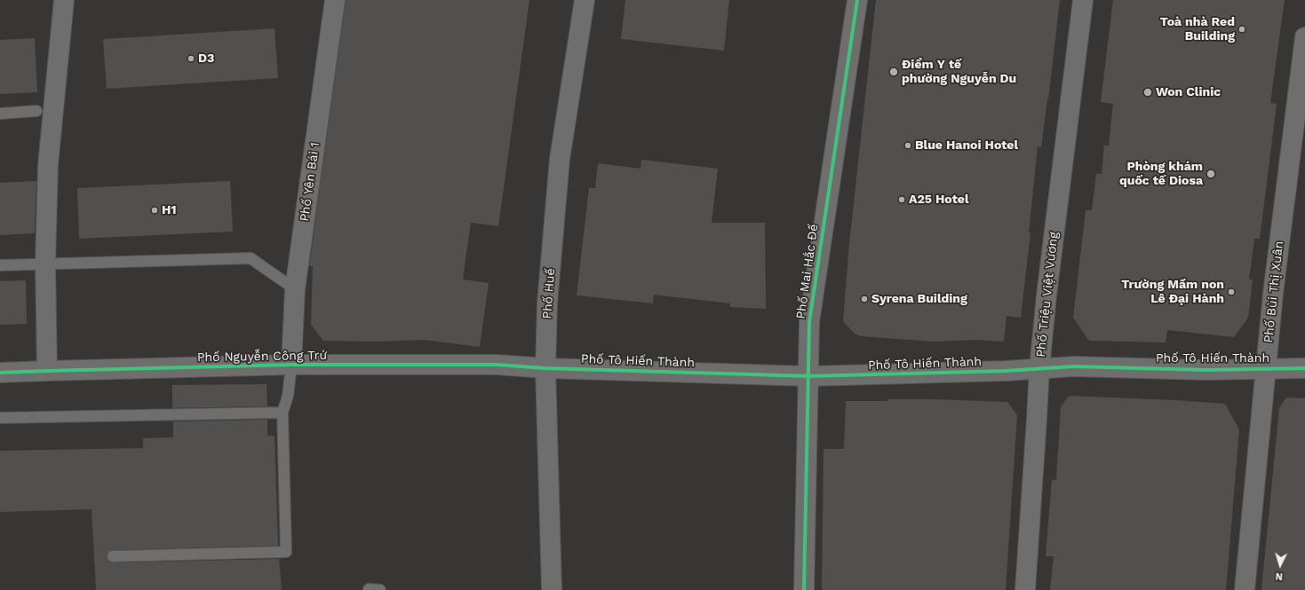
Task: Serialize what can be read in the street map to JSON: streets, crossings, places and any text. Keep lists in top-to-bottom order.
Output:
{
  "streets": {
    "street": [
      "Phố Yên Bái 1",
      "Phố Mai Hắc Đế",
      "Phố Bùi Thị Xuân",
      "Phố Huế",
      "Phố Triệu Việt Vương",
      "Phố Nguyễn Công Trứ",
      "Phố Tô Hiến Thành"
    ]
  },
  "crossings": [
    ["Phố Yên Bái 1", "Phố Nguyễn Công Trứ"],
    ["Phố Mai Hắc Đế", "Phố Tô Hiến Thành"],
    ["Phố Bùi Thị Xuân", "Phố Tô Hiến Thành"],
    ["Phố Huế", "Phố Nguyễn Công Trứ"],
    ["Phố Huế", "Phố Tô Hiến Thành"],
    ["Phố Triệu Việt Vương", "Phố Tô Hiến Thành"],
    ["Phố Nguyễn Công Trứ", "Phố Tô Hiến Thành"]
  ],
  "places": [
    "Toà nhà Red Building",
    "D3",
    "Điểm Y tế phường Nguyễn Du",
    "Won Clinic",
    "Blue Hanoi Hotel",
    "Phòng khám quốc tế Diosa",
    "A25 Hotel",
    "H1",
    "Trường Mầm non Lê Đại Hành",
    "Syrena Building"
  ],
  "north": "bottom"
}
